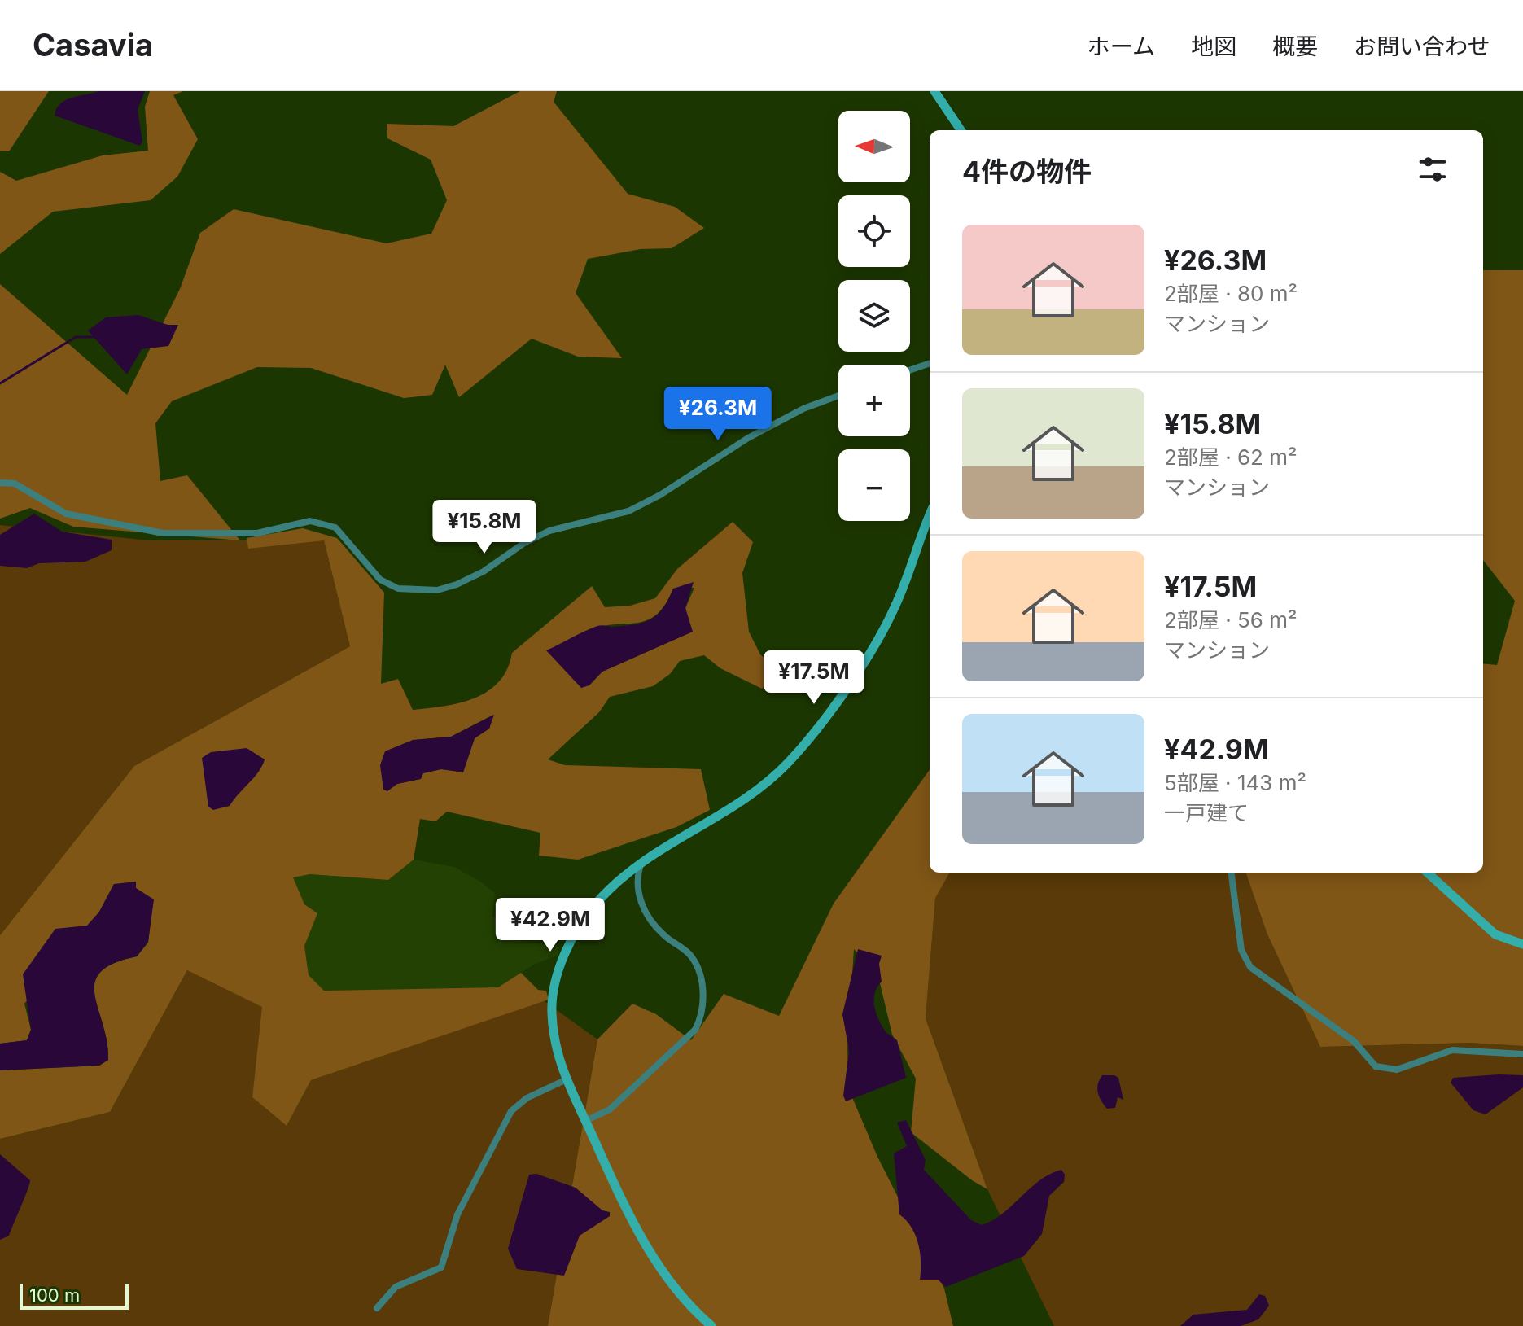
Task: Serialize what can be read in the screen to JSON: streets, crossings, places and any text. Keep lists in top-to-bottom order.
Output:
{
  "scale_bar": "100 m",
  "north": "left",
  "page": {
    "header": "Casavia",
    "nav": [
      "ホーム",
      "地図",
      "概要",
      "お問い合わせ"
    ],
    "map_buttons": ["+", "−"],
    "heading": "4件の物件",
    "list": [
      {
        "name": "¥26.3M",
        "note": "2部屋 · 80 m² · マンション"
      },
      {
        "name": "¥15.8M",
        "note": "2部屋 · 62 m² · マンション"
      },
      {
        "name": "¥17.5M",
        "note": "2部屋 · 56 m² · マンション"
      },
      {
        "name": "¥42.9M",
        "note": "5部屋 · 143 m² · 一戸建て"
      }
    ],
    "price": [
      "¥26.3M",
      "¥15.8M",
      "¥17.5M",
      "¥42.9M"
    ],
    "scale": "100 m"
  }
}
